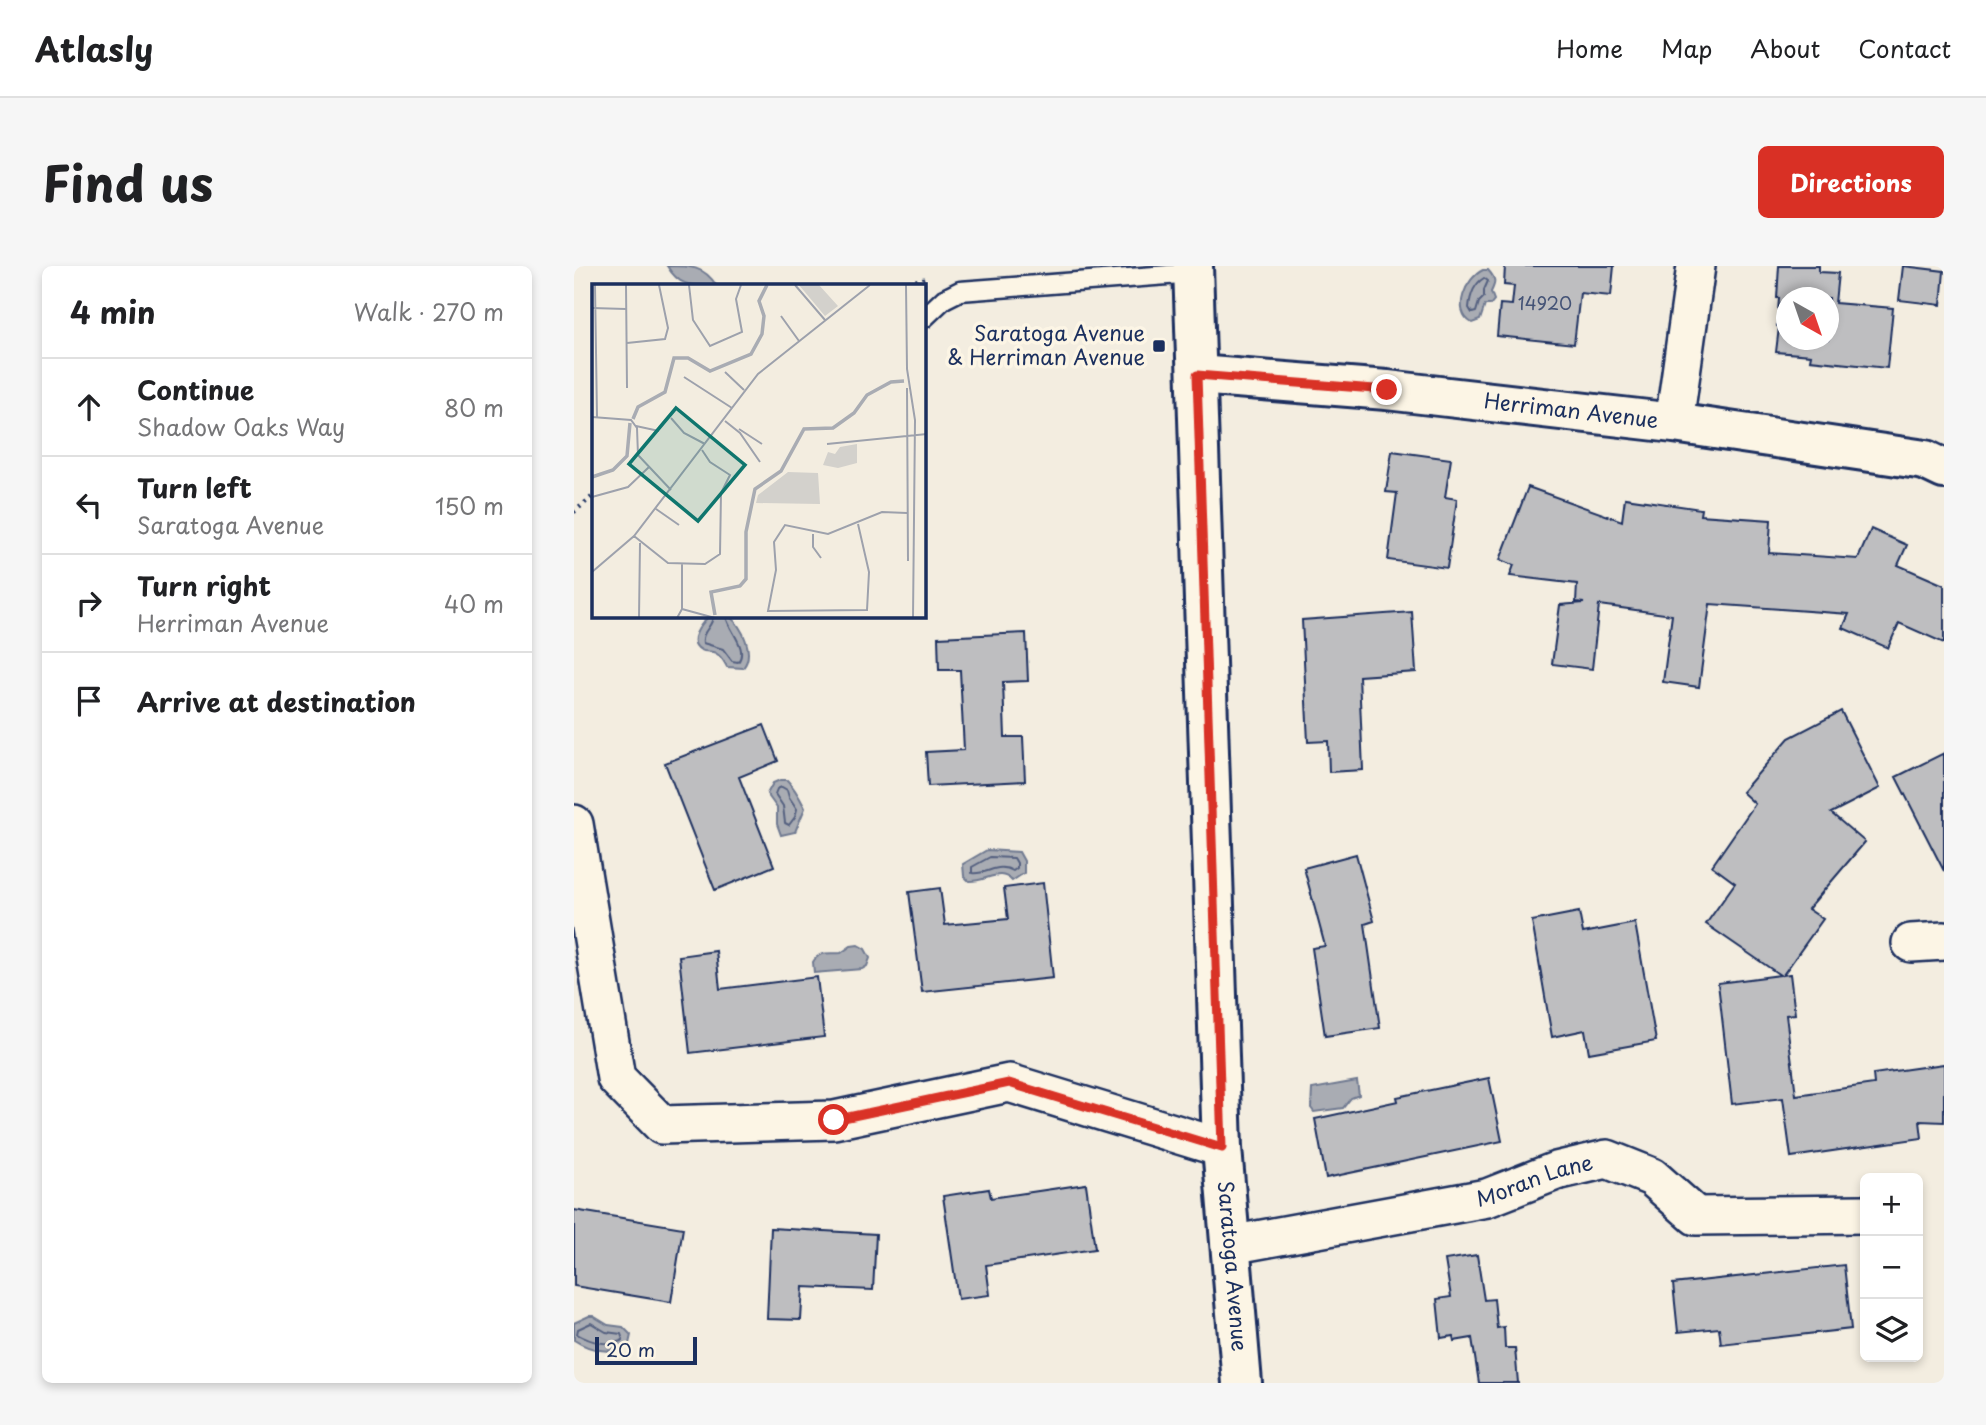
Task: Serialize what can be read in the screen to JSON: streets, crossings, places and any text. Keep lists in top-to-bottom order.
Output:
{
  "streets": {
    "main road": ["Herriman Avenue", "Saratoga Avenue"],
    "street": ["Moran Lane"]
  },
  "crossings": [
    ["Herriman Avenue", "Saratoga Avenue"],
    ["Moran Lane", "Saratoga Avenue"]
  ],
  "places": {
    "transit": ["Saratoga Avenue & Herriman Avenue"]
  },
  "house_numbers": ["14920"],
  "scale_bar": "20 m",
  "north": "bottom right",
  "page": {
    "header": "Atlasly",
    "nav": [
      "Home",
      "Map",
      "About",
      "Contact"
    ],
    "title": "Find us",
    "buttons": "Directions",
    "heading": ["4 min", "Walk · 270 m"],
    "list": [
      ["Continue", "Shadow Oaks Way", "80 m"],
      ["Turn left", "Saratoga Avenue", "150 m"],
      ["Turn right", "Herriman Avenue", "40 m"],
      "Arrive at destination"
    ],
    "map_buttons": ["+", "−"],
    "scale": "20 m"
  }
}
